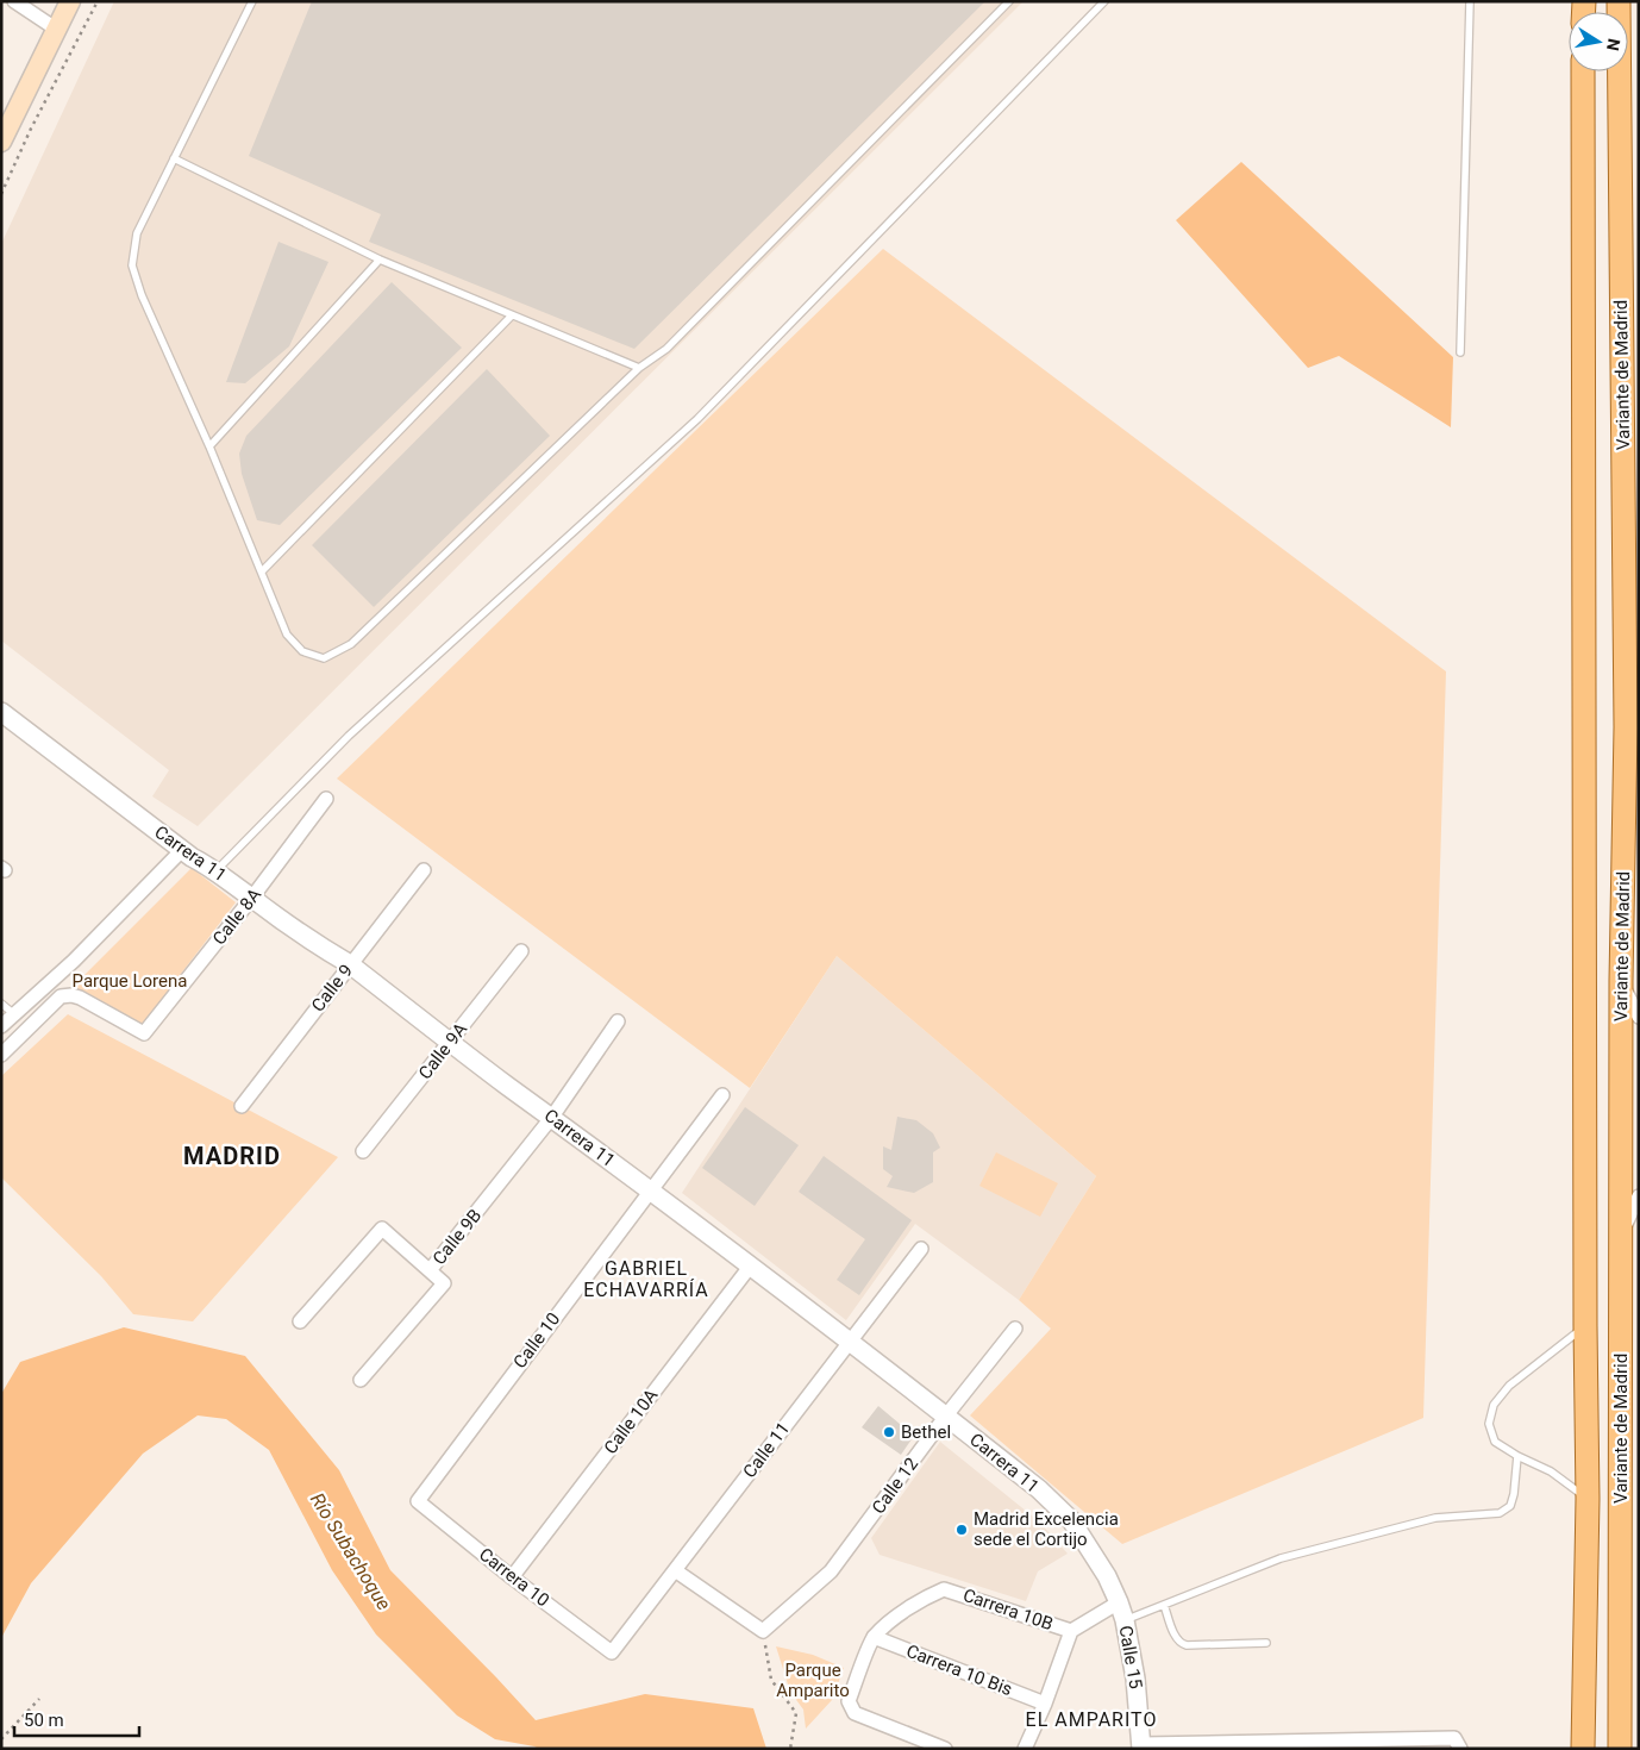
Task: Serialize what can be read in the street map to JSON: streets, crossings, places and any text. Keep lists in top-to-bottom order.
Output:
{
  "streets": {
    "main road": ["Variante de Madrid"],
    "street": [
      "Carrera 11",
      "Calle 8A",
      "Calle 9",
      "Calle 9A",
      "Calle 9B",
      "Calle 10",
      "Calle 10A",
      "Calle 11",
      "Calle 12",
      "Carrera 10",
      "Carrera 10B",
      "Calle 15",
      "Carrera 10 Bis"
    ]
  },
  "crossings": [
    ["Carrera 11", "Calle 8A"],
    ["Carrera 11", "Calle 9"],
    ["Carrera 11", "Calle 9A"],
    ["Carrera 11", "Calle 9B"],
    ["Carrera 11", "Calle 10"],
    ["Carrera 11", "Calle 10A"],
    ["Carrera 11", "Calle 11"],
    ["Carrera 11", "Calle 12"],
    ["Carrera 11", "Calle 15"],
    ["Calle 10", "Carrera 10"],
    ["Calle 10A", "Carrera 10"],
    ["Calle 11", "Carrera 10"],
    ["Carrera 10B", "Carrera 10 Bis"]
  ],
  "districts": ["MADRID", "GABRIEL ECHAVARRÍA", "EL AMPARITO"],
  "water": ["Río Subachoque"],
  "parks": ["Parque Lorena", "Parque Amparito"],
  "places": ["Bethel", "Madrid Excelencia sede el Cortijo"],
  "scale_bar": "50 m",
  "north": "right"
}
